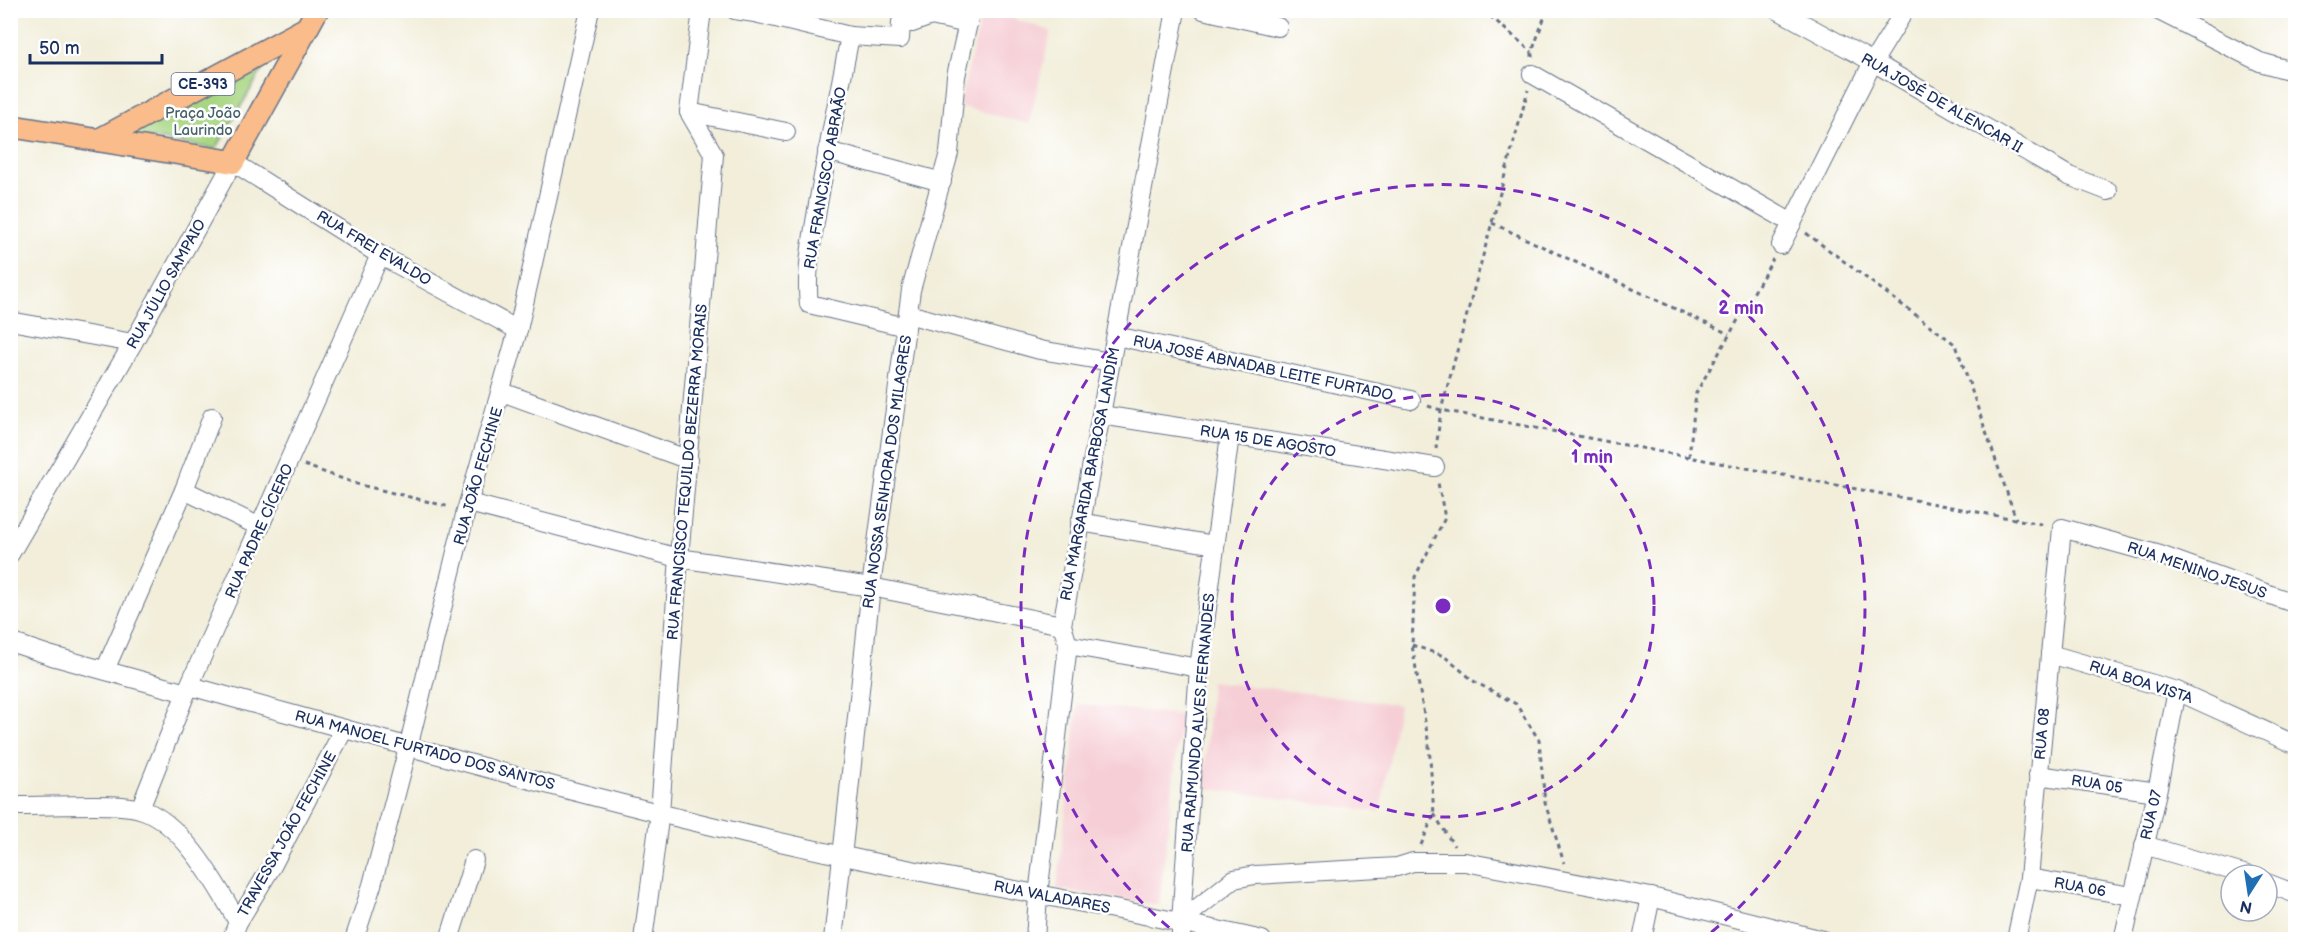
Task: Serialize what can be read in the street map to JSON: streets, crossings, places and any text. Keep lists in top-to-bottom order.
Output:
{
  "streets": {
    "main road": ["CE-393", "RUA JÚLIO SAMPAIO"],
    "street": [
      "RUA JOSÉ DE ALENCAR II",
      "RUA FRANCISCO ABRAÃO",
      "RUA FREI EVALDO",
      "RUA JOSÉ ABNADAB LEITE FURTADO",
      "RUA 15 DE AGOSTO",
      "RUA FRANCISCO TEQUILDO BEZERRA MORAIS",
      "RUA NOSSA SENHORA DOS MILAGRES",
      "RUA MARGARIDA BARBOSA LANDIM",
      "RUA JOÃO FECHINE",
      "RUA PADRE CÍCERO",
      "RUA MENINO JESUS",
      "RUA BOA VISTA",
      "RUA RAIMUNDO ALVES FERNANDES",
      "RUA 08",
      "RUA MANOEL FURTADO DOS SANTOS",
      "RUA 05",
      "RUA 07",
      "TRAVESSA JOÃO FECHINE",
      "RUA 06",
      "RUA VALADARES"
    ]
  },
  "crossings": [
    ["CE-393", "RUA JÚLIO SAMPAIO"],
    ["RUA FRANCISCO ABRAÃO", "RUA NOSSA SENHORA DOS MILAGRES"],
    ["RUA FREI EVALDO", "RUA JÚLIO SAMPAIO"],
    ["RUA FREI EVALDO", "RUA JOÃO FECHINE"],
    ["RUA FREI EVALDO", "RUA PADRE CÍCERO"],
    ["RUA JOSÉ ABNADAB LEITE FURTADO", "RUA MARGARIDA BARBOSA LANDIM"],
    ["RUA 15 DE AGOSTO", "RUA MARGARIDA BARBOSA LANDIM"],
    ["RUA 15 DE AGOSTO", "RUA RAIMUNDO ALVES FERNANDES"],
    ["RUA FRANCISCO TEQUILDO BEZERRA MORAIS", "RUA MANOEL FURTADO DOS SANTOS"],
    ["RUA NOSSA SENHORA DOS MILAGRES", "RUA MANOEL FURTADO DOS SANTOS"],
    ["RUA NOSSA SENHORA DOS MILAGRES", "RUA VALADARES"],
    ["RUA MARGARIDA BARBOSA LANDIM", "RUA VALADARES"],
    ["RUA JOÃO FECHINE", "RUA MANOEL FURTADO DOS SANTOS"],
    ["RUA PADRE CÍCERO", "RUA MANOEL FURTADO DOS SANTOS"],
    ["RUA MENINO JESUS", "RUA 08"],
    ["RUA BOA VISTA", "RUA 08"],
    ["RUA BOA VISTA", "RUA 07"],
    ["RUA RAIMUNDO ALVES FERNANDES", "RUA VALADARES"],
    ["RUA 08", "RUA 05"],
    ["RUA 08", "RUA 06"],
    ["RUA MANOEL FURTADO DOS SANTOS", "TRAVESSA JOÃO FECHINE"],
    ["RUA MANOEL FURTADO DOS SANTOS", "RUA VALADARES"],
    ["RUA 05", "RUA 07"],
    ["RUA 07", "RUA 06"]
  ],
  "parks": ["Praça João Laurindo"],
  "scale_bar": "50 m",
  "north": "bottom",
  "rings": ["2 min", "1 min"]
}
